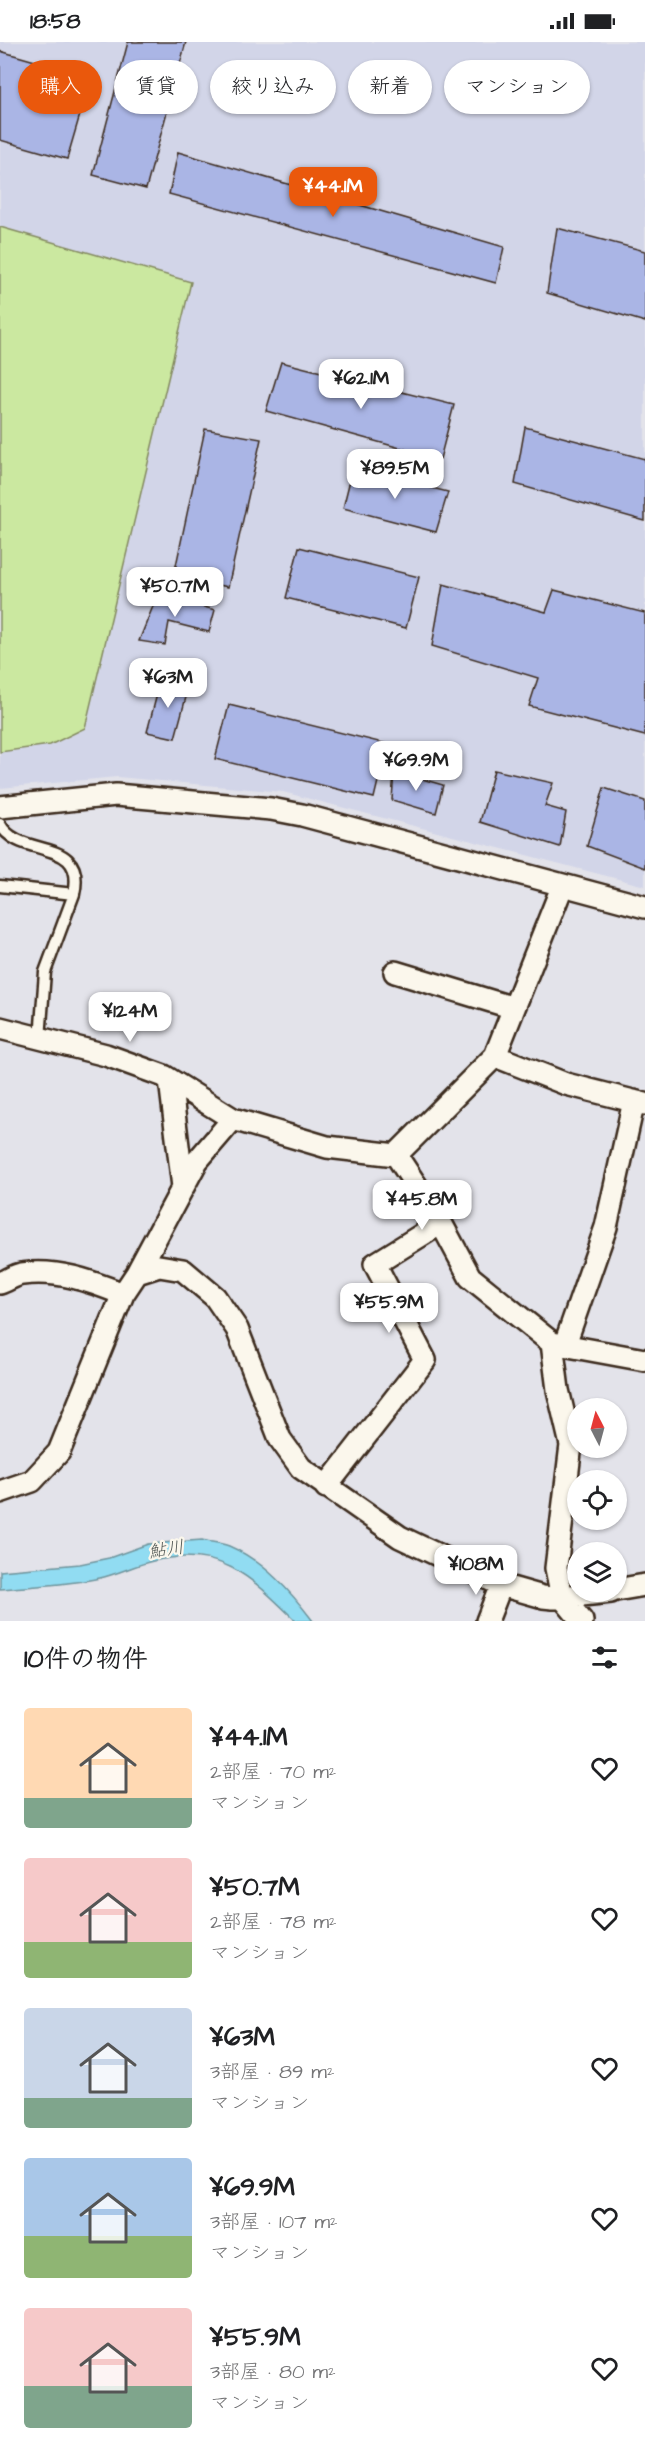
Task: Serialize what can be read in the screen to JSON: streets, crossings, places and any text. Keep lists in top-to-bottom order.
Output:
{
  "water": ["鮎川"],
  "north": "top",
  "page": {
    "status": "18:58",
    "chip": [
      "購入",
      "賃貸",
      "絞り込み",
      "新着",
      "マンション"
    ],
    "price": [
      "¥44.1M",
      "¥62.1M",
      "¥89.5M",
      "¥50.7M",
      "¥63M",
      "¥69.9M",
      "¥124M",
      "¥45.8M",
      "¥55.9M",
      "¥108M"
    ],
    "heading": "10件の物件",
    "list": [
      {
        "name": "¥44.1M",
        "note": "2部屋 · 70 m² · マンション"
      },
      {
        "name": "¥50.7M",
        "note": "2部屋 · 78 m² · マンション"
      },
      {
        "name": "¥63M",
        "note": "3部屋 · 89 m² · マンション"
      },
      {
        "name": "¥69.9M",
        "note": "3部屋 · 107 m² · マンション"
      },
      {
        "name": "¥55.9M",
        "note": "3部屋 · 80 m² · マンション"
      }
    ]
  }
}
